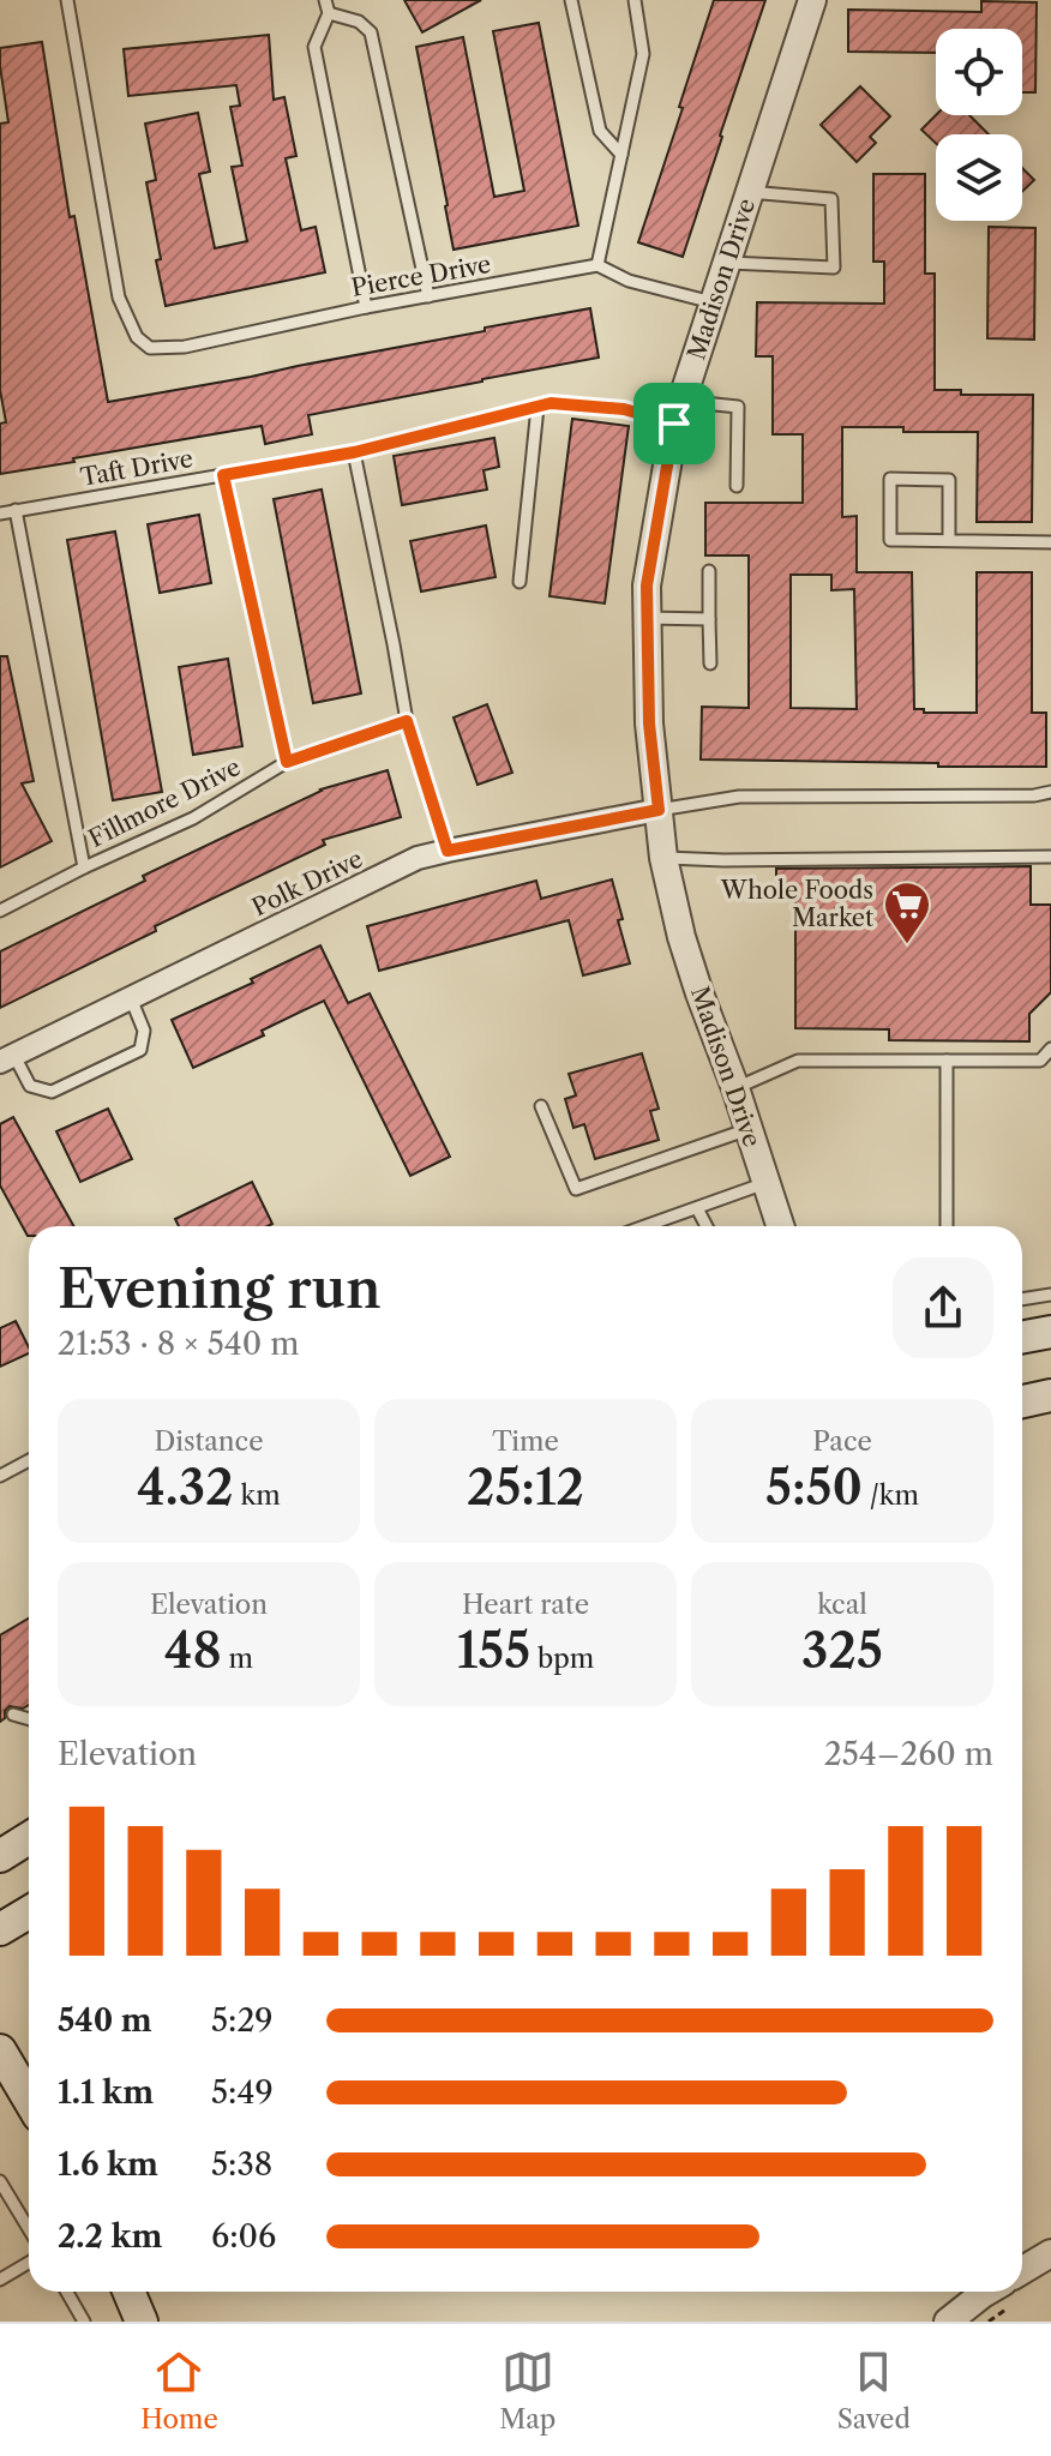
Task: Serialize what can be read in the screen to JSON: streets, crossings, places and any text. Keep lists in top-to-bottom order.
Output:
{
  "streets": {
    "street": ["Madison Drive", "Polk Drive"],
    "lane": ["Pierce Drive", "Taft Drive", "Fillmore Drive"]
  },
  "crossings": [
    ["Madison Drive", "Taft Drive"],
    ["Madison Drive", "Polk Drive"]
  ],
  "places": {
    "supermarket": ["Whole Foods Market"]
  },
  "page": {
    "heading": ["Evening run", "21:53 · 8 × 540 m"],
    "stats": [
      ["Distance", "4.32 km"],
      ["Time", "25:12"],
      ["Pace", "5:50 /km"],
      ["Elevation", "48 m"],
      ["Heart rate", "155 bpm"],
      ["kcal", "325"]
    ],
    "chart": ["Elevation", "254–260 m"],
    "list": [
      {
        "name": "540 m",
        "note": "5:29"
      },
      {
        "name": "1.1 km",
        "note": "5:49"
      },
      {
        "name": "1.6 km",
        "note": "5:38"
      },
      {
        "name": "2.2 km",
        "note": "6:06"
      }
    ],
    "tabs": ["Home", "Map", "Saved"]
  }
}
